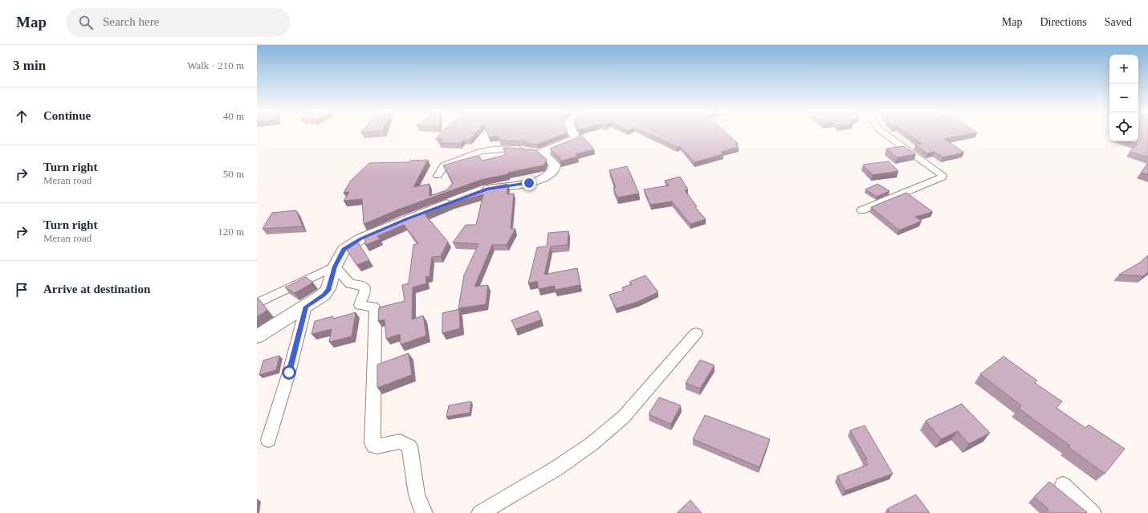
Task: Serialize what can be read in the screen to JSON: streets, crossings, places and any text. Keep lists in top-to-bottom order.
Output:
{
  "page": {
    "header": "Map",
    "search": "Search here",
    "nav": ["Map", "Directions", "Saved"],
    "heading": ["3 min", "Walk · 210 m"],
    "map_buttons": ["+", "−"],
    "list": [
      ["Continue", "40 m"],
      ["Turn right", "Meran road", "50 m"],
      ["Turn right", "Meran road", "120 m"],
      "Arrive at destination"
    ]
  }
}
